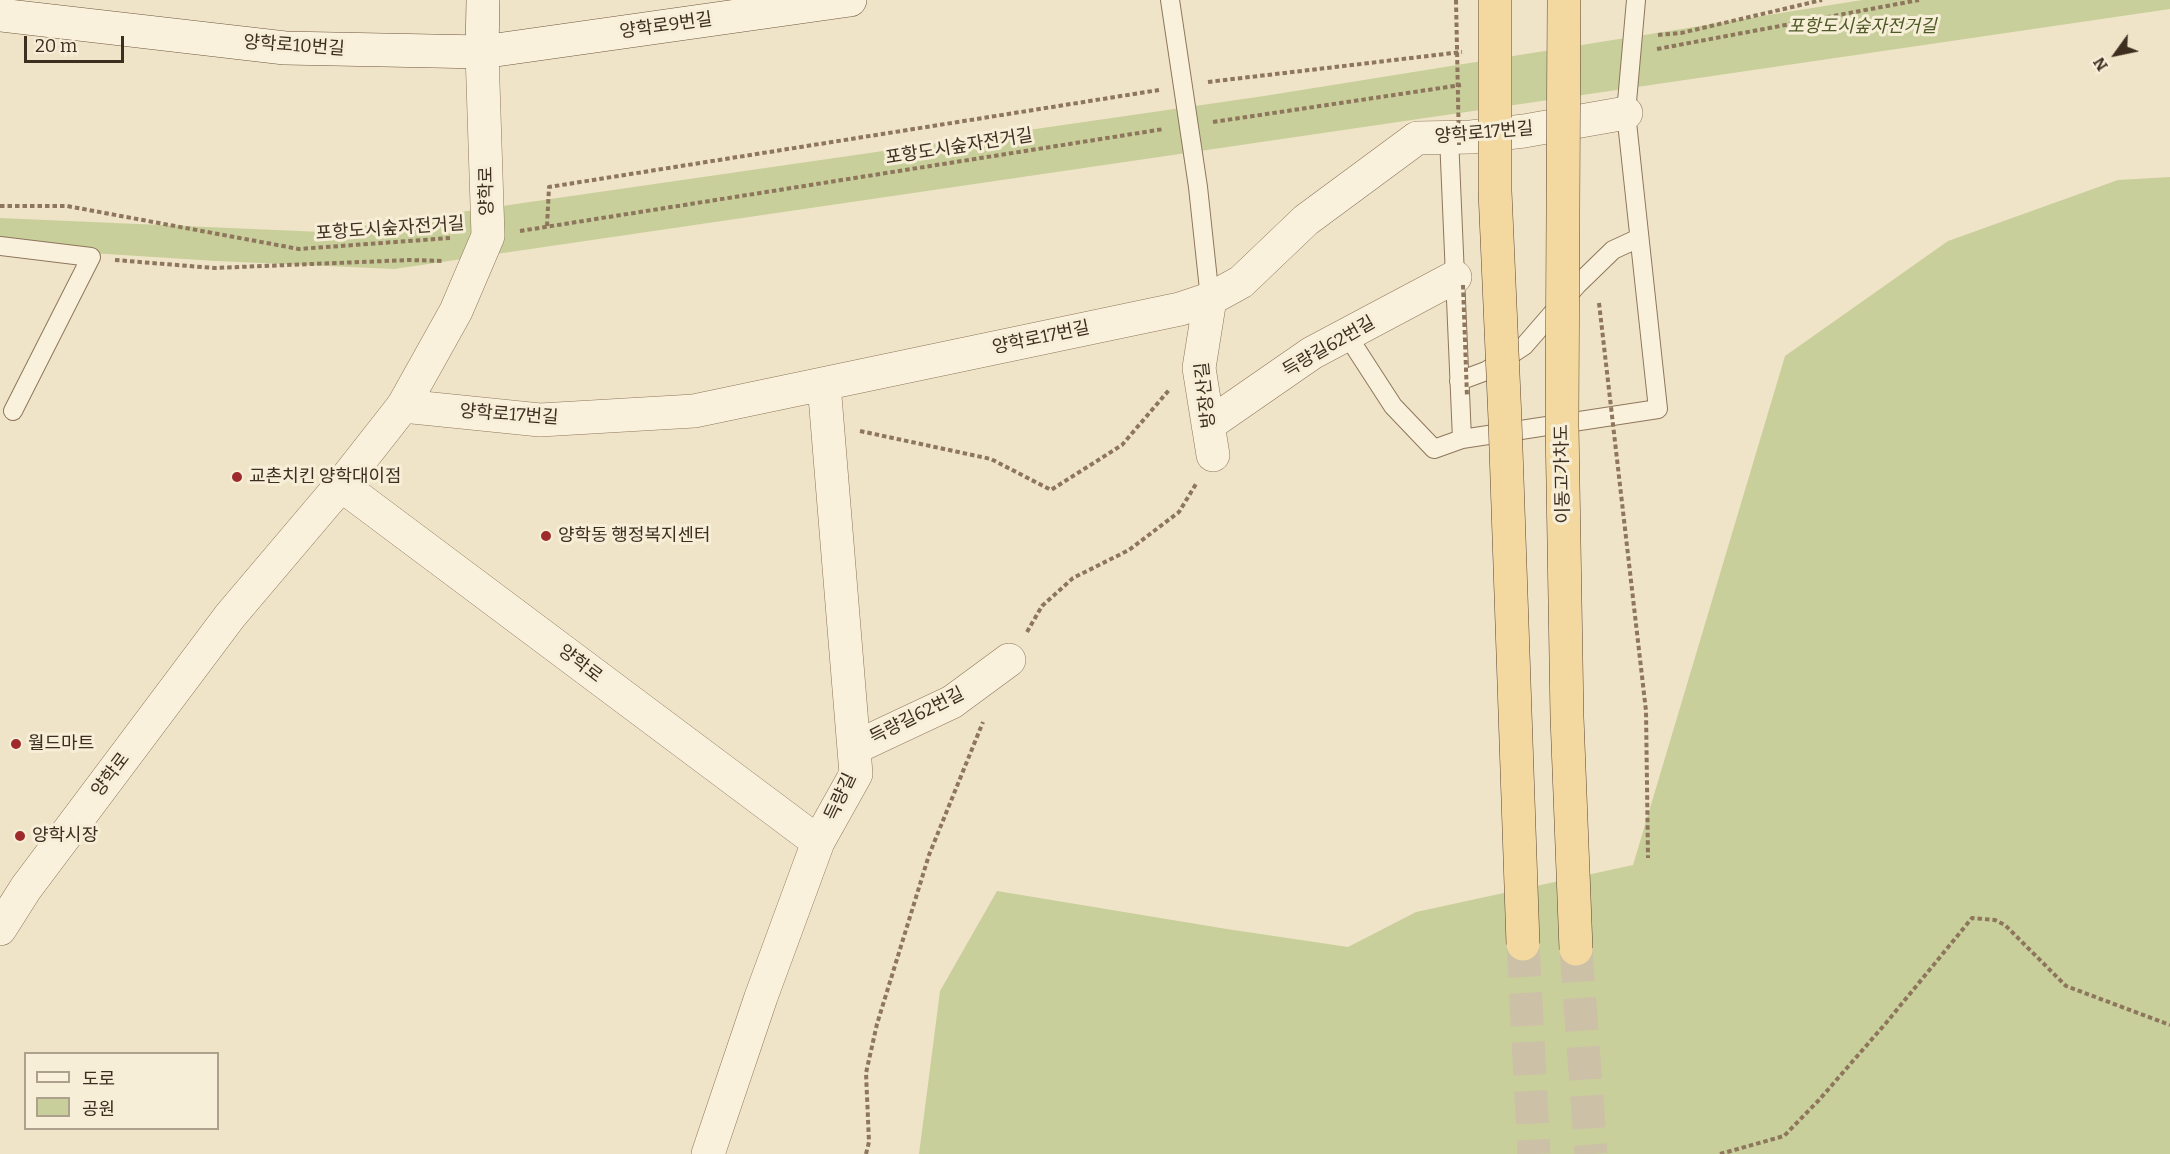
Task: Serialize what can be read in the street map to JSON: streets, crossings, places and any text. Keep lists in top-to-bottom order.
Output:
{
  "streets": {
    "main road": ["이동고가차도"],
    "street": [
      "양학로9번길",
      "양학로10번길",
      "양학로17번길",
      "양학로",
      "득량길62번길",
      "방장산길",
      "득량길"
    ],
    "path": ["포항도시숲자전거길"]
  },
  "crossings": [
    ["양학로9번길", "양학로10번길"],
    ["양학로9번길", "양학로"],
    ["양학로10번길", "양학로"],
    ["양학로17번길", "양학로"],
    ["양학로17번길", "방장산길"],
    ["양학로17번길", "득량길"],
    ["포항도시숲자전거길", "양학로"],
    ["양학로", "득량길"],
    ["득량길62번길", "방장산길"],
    ["득량길62번길", "득량길"]
  ],
  "parks": ["포항도시숲자전거길"],
  "places": [
    "교촌치킨 양학대이점",
    "양학동 행정복지센터",
    "월드마트",
    "양학시장"
  ],
  "legend": ["도로", "공원"],
  "scale_bar": "20 m",
  "north": "bottom left"
}
